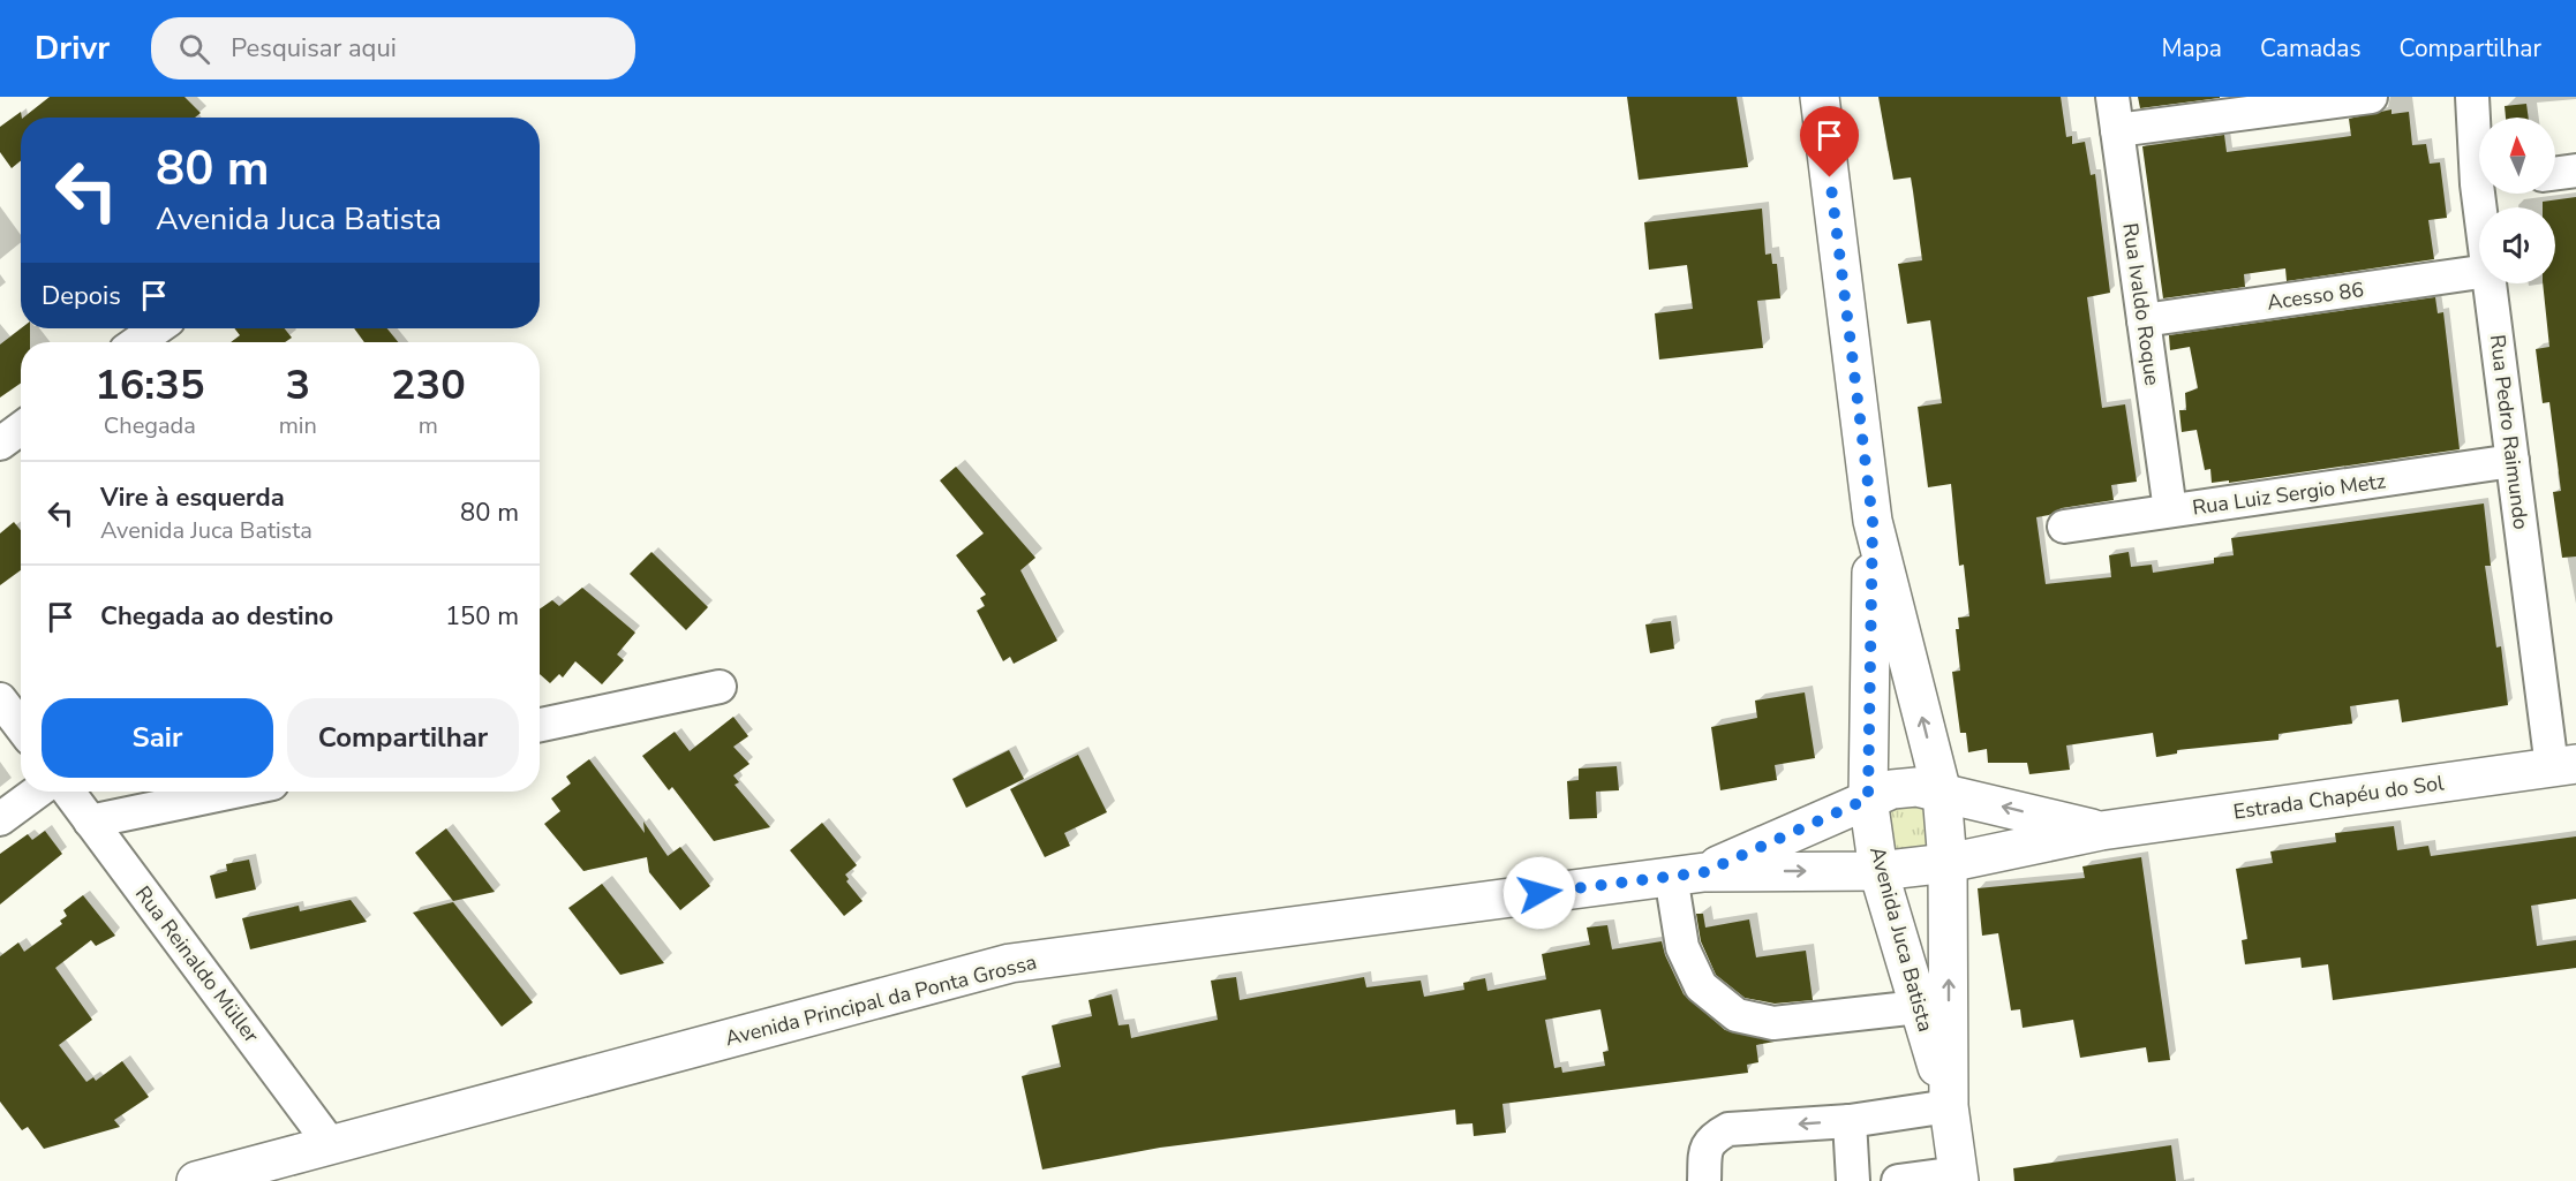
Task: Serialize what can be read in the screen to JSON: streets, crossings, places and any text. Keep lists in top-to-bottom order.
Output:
{
  "streets": {
    "main road": ["Estrada Chapéu do Sol", "Avenida Juca Batista", "Avenida Principal da Ponta Grossa"],
    "street": [
      "Acesso 86",
      "Rua Ivaldo Roque",
      "Rua Pedro Raimundo",
      "Rua Luiz Sergio Metz",
      "Rua Reinaldo Müller"
    ]
  },
  "crossings": [
    ["Acesso 86", "Rua Ivaldo Roque"],
    ["Rua Ivaldo Roque", "Rua Luiz Sergio Metz"],
    ["Rua Pedro Raimundo", "Rua Luiz Sergio Metz"],
    ["Rua Pedro Raimundo", "Estrada Chapéu do Sol"],
    ["Estrada Chapéu do Sol", "Avenida Juca Batista"],
    ["Estrada Chapéu do Sol", "Avenida Principal da Ponta Grossa"],
    ["Avenida Juca Batista", "Avenida Principal da Ponta Grossa"],
    ["Rua Reinaldo Müller", "Avenida Principal da Ponta Grossa"]
  ],
  "north": "top",
  "page": {
    "header": "Drivr",
    "search": "Pesquisar aqui",
    "nav": ["Mapa", "Camadas", "Compartilhar"],
    "turn": ["80 m", "Avenida Juca Batista"],
    "then": "Depois",
    "eta": [
      "16:35",
      "Chegada",
      "3",
      "min",
      "230",
      "m"
    ],
    "list": [
      {
        "name": "Vire à esquerda",
        "note": "Avenida Juca Batista",
        "value": "80 m"
      },
      {
        "name": "Chegada ao destino",
        "value": "150 m"
      }
    ],
    "buttons": ["Sair", "Compartilhar"]
  }
}
